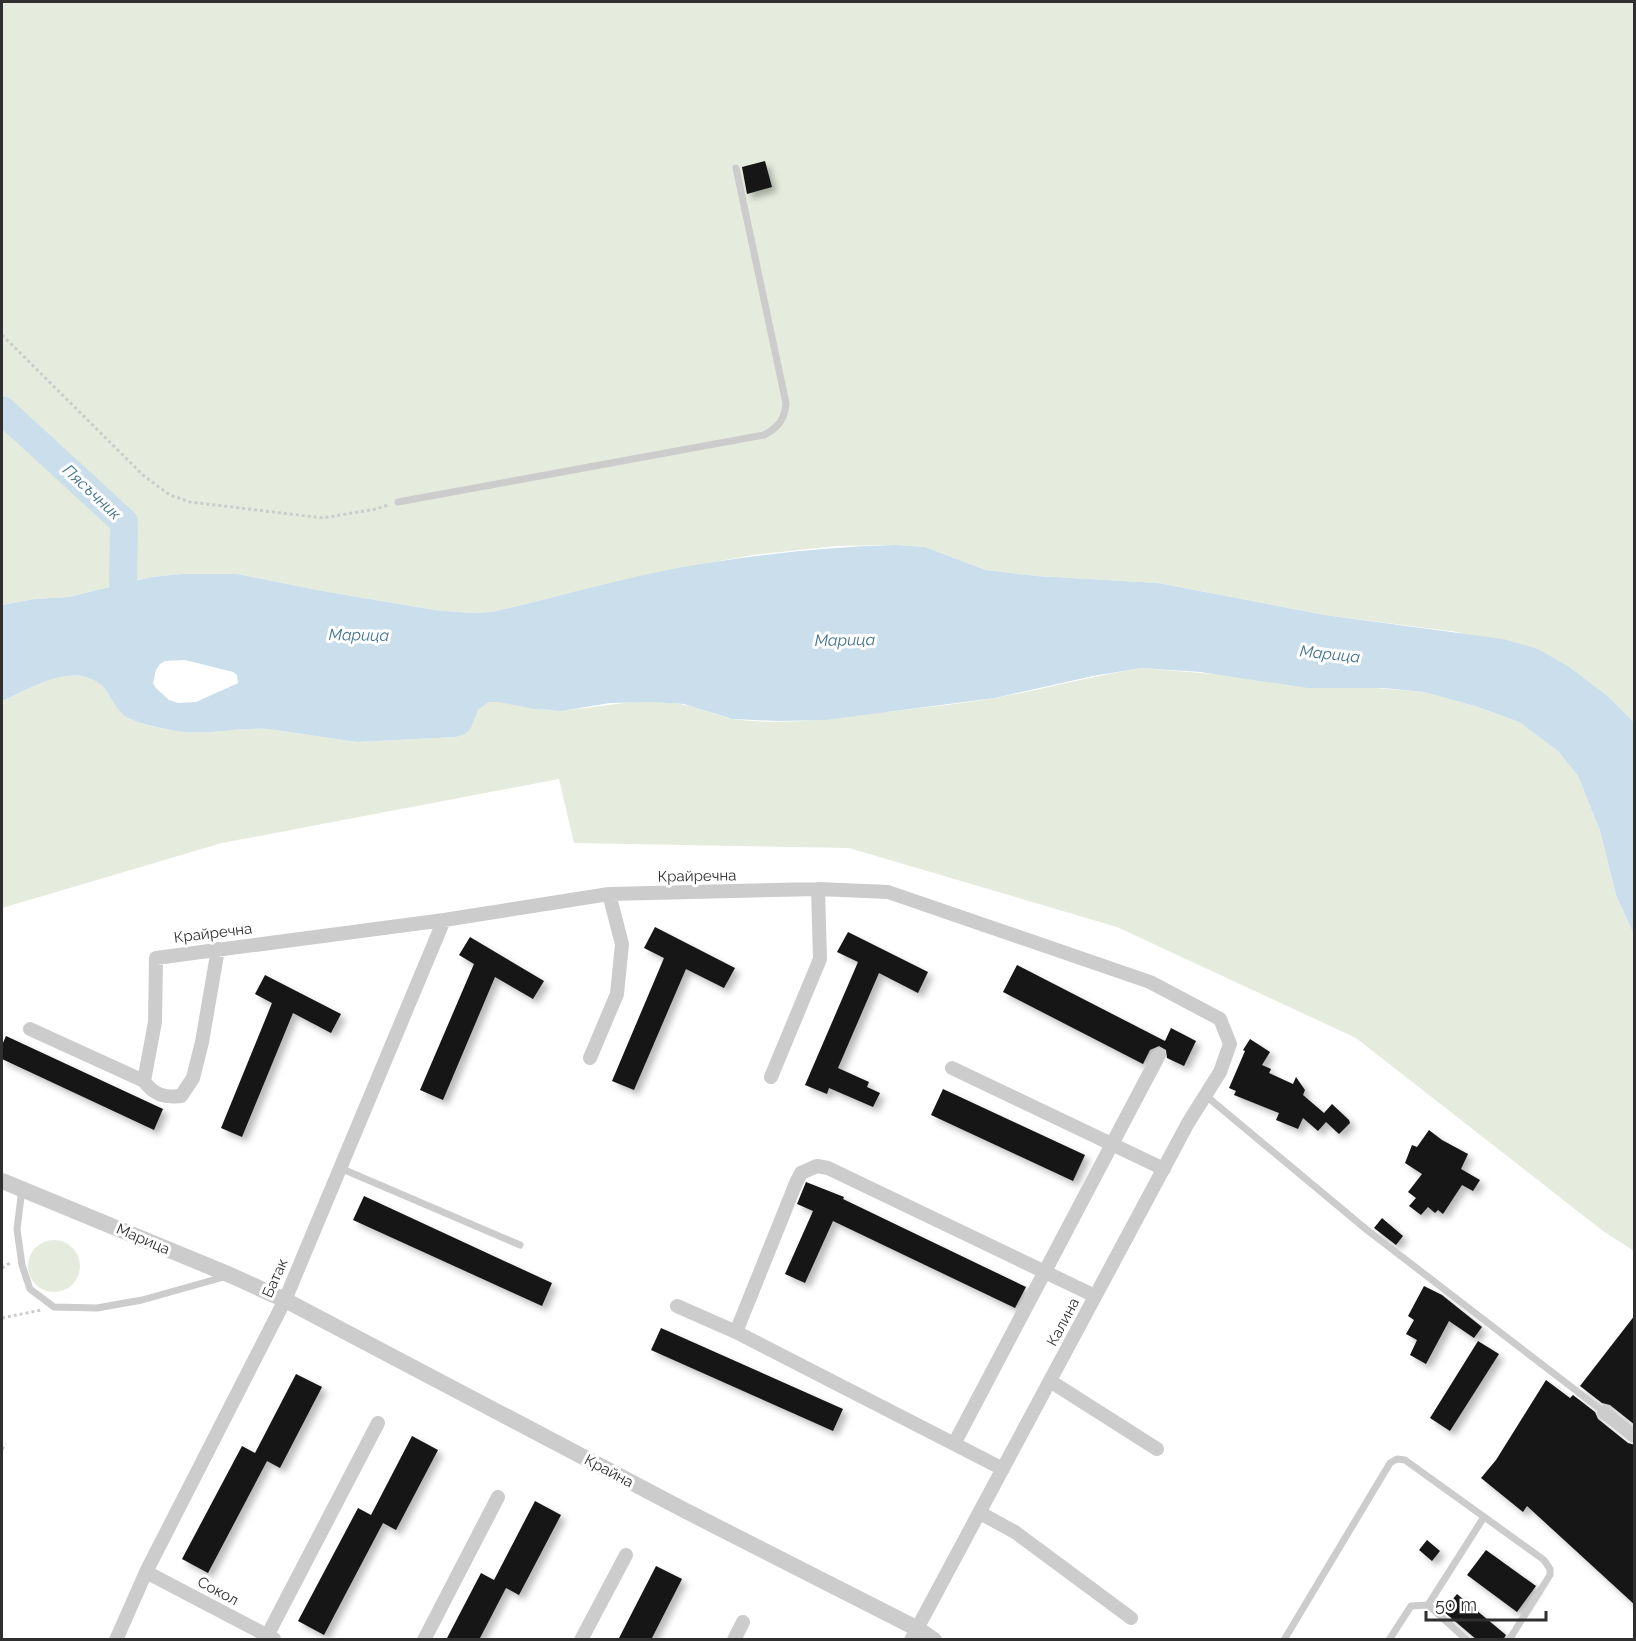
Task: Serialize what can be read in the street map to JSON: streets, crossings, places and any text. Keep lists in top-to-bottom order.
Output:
{
  "streets": {
    "street": [
      "Крайречна",
      "Марица",
      "Батак",
      "Калина",
      "Крайна",
      "Сокол"
    ]
  },
  "crossings": [
    ["Крайречна", "Батак"],
    ["Крайречна", "Калина"],
    ["Марица", "Батак"],
    ["Марица", "Крайна"],
    ["Батак", "Крайна"],
    ["Батак", "Сокол"],
    ["Калина", "Крайна"]
  ],
  "water": ["Пясъчник", "Марица"],
  "scale_bar": "50 m"
}
